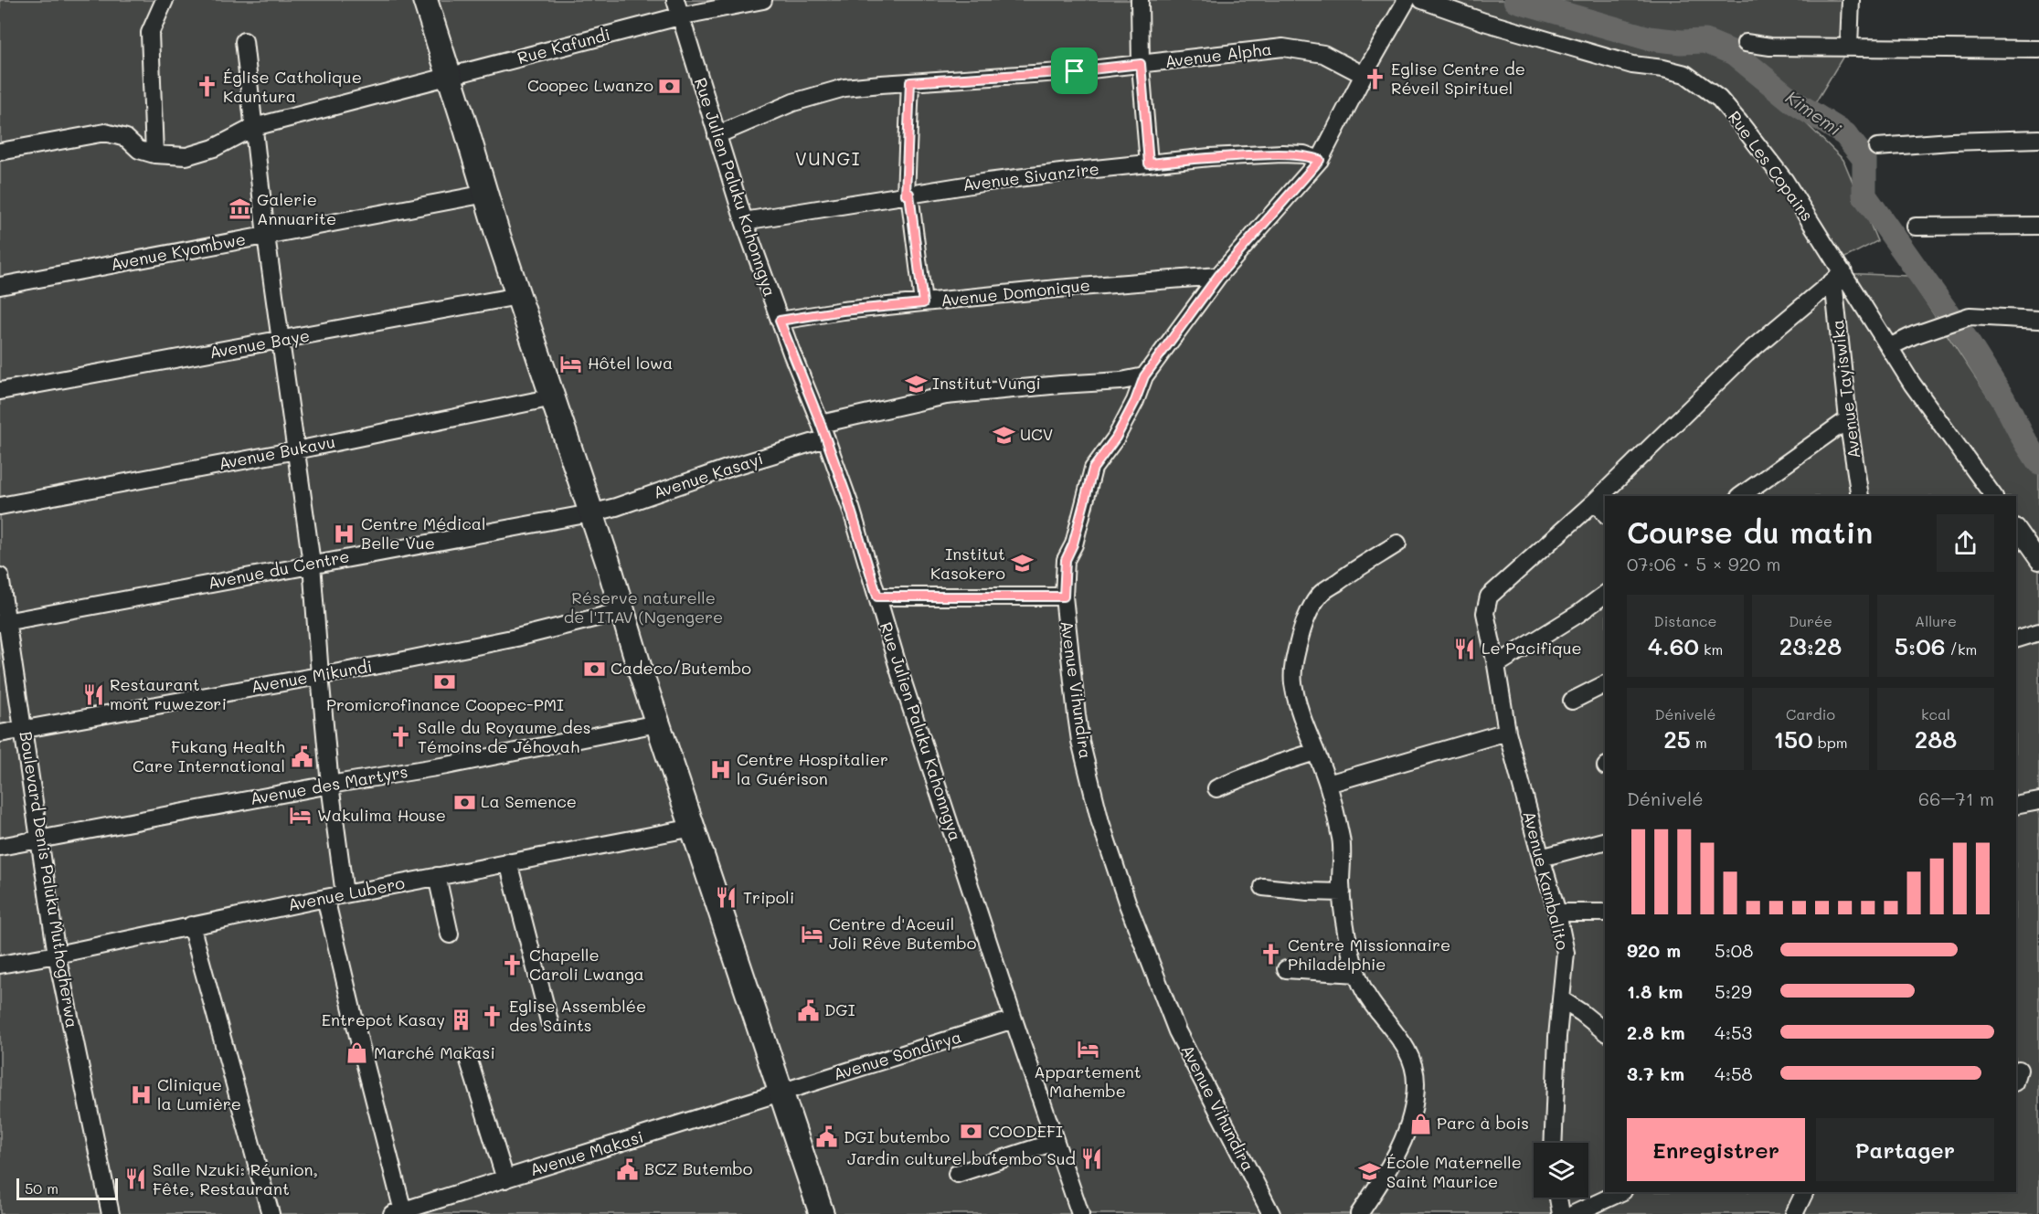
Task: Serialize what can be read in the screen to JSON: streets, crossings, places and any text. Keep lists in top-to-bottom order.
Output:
{
  "streets": {
    "street": [
      "Rue Kafundi",
      "Avenue Alpha",
      "Rue Les Copains",
      "Avenue Sivanzire",
      "Rue Julien Paluku Kahonngya",
      "Avenue Kyombwe",
      "Avenue Domonique",
      "Avenue Baye",
      "Avenue Tayiswika",
      "Avenue Bukavu",
      "Avenue Kasayi",
      "Avenue du Centre",
      "Avenue Mikundi",
      "Avenue Vihundira",
      "Avenue des Martyrs",
      "Boulevard Denis Paluku Muthogherwa",
      "Avenue Kambalito",
      "Avenue Lubero",
      "Avenue Sondirya",
      "Avenue Makasi"
    ]
  },
  "crossings": [
    ["Rue Kafundi", "Rue Julien Paluku Kahonngya"],
    ["Avenue Alpha", "Rue Julien Paluku Kahonngya"],
    ["Avenue Alpha", "Avenue Vihundira"],
    ["Rue Les Copains", "Avenue Tayiswika"],
    ["Avenue Sivanzire", "Rue Julien Paluku Kahonngya"],
    ["Avenue Sivanzire", "Avenue Vihundira"],
    ["Rue Julien Paluku Kahonngya", "Avenue Domonique"],
    ["Rue Julien Paluku Kahonngya", "Avenue Kasayi"],
    ["Rue Julien Paluku Kahonngya", "Avenue Sondirya"],
    ["Avenue Domonique", "Avenue Vihundira"],
    ["Avenue Kasayi", "Avenue du Centre"],
    ["Avenue Kasayi", "Avenue Vihundira"],
    ["Avenue du Centre", "Boulevard Denis Paluku Muthogherwa"],
    ["Avenue Mikundi", "Boulevard Denis Paluku Muthogherwa"],
    ["Avenue des Martyrs", "Boulevard Denis Paluku Muthogherwa"],
    ["Boulevard Denis Paluku Muthogherwa", "Avenue Lubero"],
    ["Avenue Sondirya", "Avenue Makasi"]
  ],
  "districts": ["VUNGI"],
  "water": ["Kimemi"],
  "parks": ["Réserve naturelle de l'ITAV (Ngengere"],
  "places": {
    "church": [
      "Eglise Centre de Réveil Spirituel",
      "Église Catholique Kauntura",
      "Salle du Royaume des Témoins de Jéhovah",
      "Centre Missionnaire Philadelphie",
      "Chapelle Caroli Lwanga",
      "Eglise Assemblée des Saints"
    ],
    "bank": [
      "Coopec Lwanzo",
      "Cadeco/Butembo",
      "Promicrofinance Coopec-PMI",
      "La Semence",
      "COODEFI"
    ],
    "museum": ["Galerie Annuarite"],
    "hotel": [
      "Hôtel lowa",
      "Wakulima House",
      "Centre d'Aceuil Joli Rêve Butembo",
      "Appartement Mahembe"
    ],
    "school or university": [
      "Institut Vungi",
      "UCV",
      "Institut Kasokero",
      "École Maternelle Saint Maurice"
    ],
    "hospital": ["Centre Médical Belle Vue", "Centre Hospitalier la Guérison", "Clinique la Lumière"],
    "restaurant": [
      "Le Pacifique",
      "Restaurant mont ruwezori",
      "Tripoli",
      "Jardin culturel butembo Sud",
      "Salle Nzuki: Réunion, Fête, Restaurant"
    ],
    "public building": [
      "Fukang Health Care International",
      "DGI",
      "DGI butembo",
      "BCZ Butembo"
    ],
    "building": ["Entrepot Kasay"],
    "shop": ["Marché Makasi", "Parc à bois"]
  },
  "scale_bar": "50 m",
  "page": {
    "heading": ["Course du matin", "07:06 · 5 × 920 m"],
    "stats": [
      ["Distance", "4.60 km"],
      ["Durée", "23:28"],
      ["Allure", "5:06 /km"],
      ["Dénivelé", "25 m"],
      ["Cardio", "150 bpm"],
      ["kcal", "288"]
    ],
    "chart": ["Dénivelé", "66–71 m"],
    "list": [
      {
        "name": "920 m",
        "note": "5:08"
      },
      {
        "name": "1.8 km",
        "note": "5:29"
      },
      {
        "name": "2.8 km",
        "note": "4:53"
      },
      {
        "name": "3.7 km",
        "note": "4:58"
      }
    ],
    "buttons": ["Enregistrer", "Partager"],
    "scale": "50 m"
  }
}
